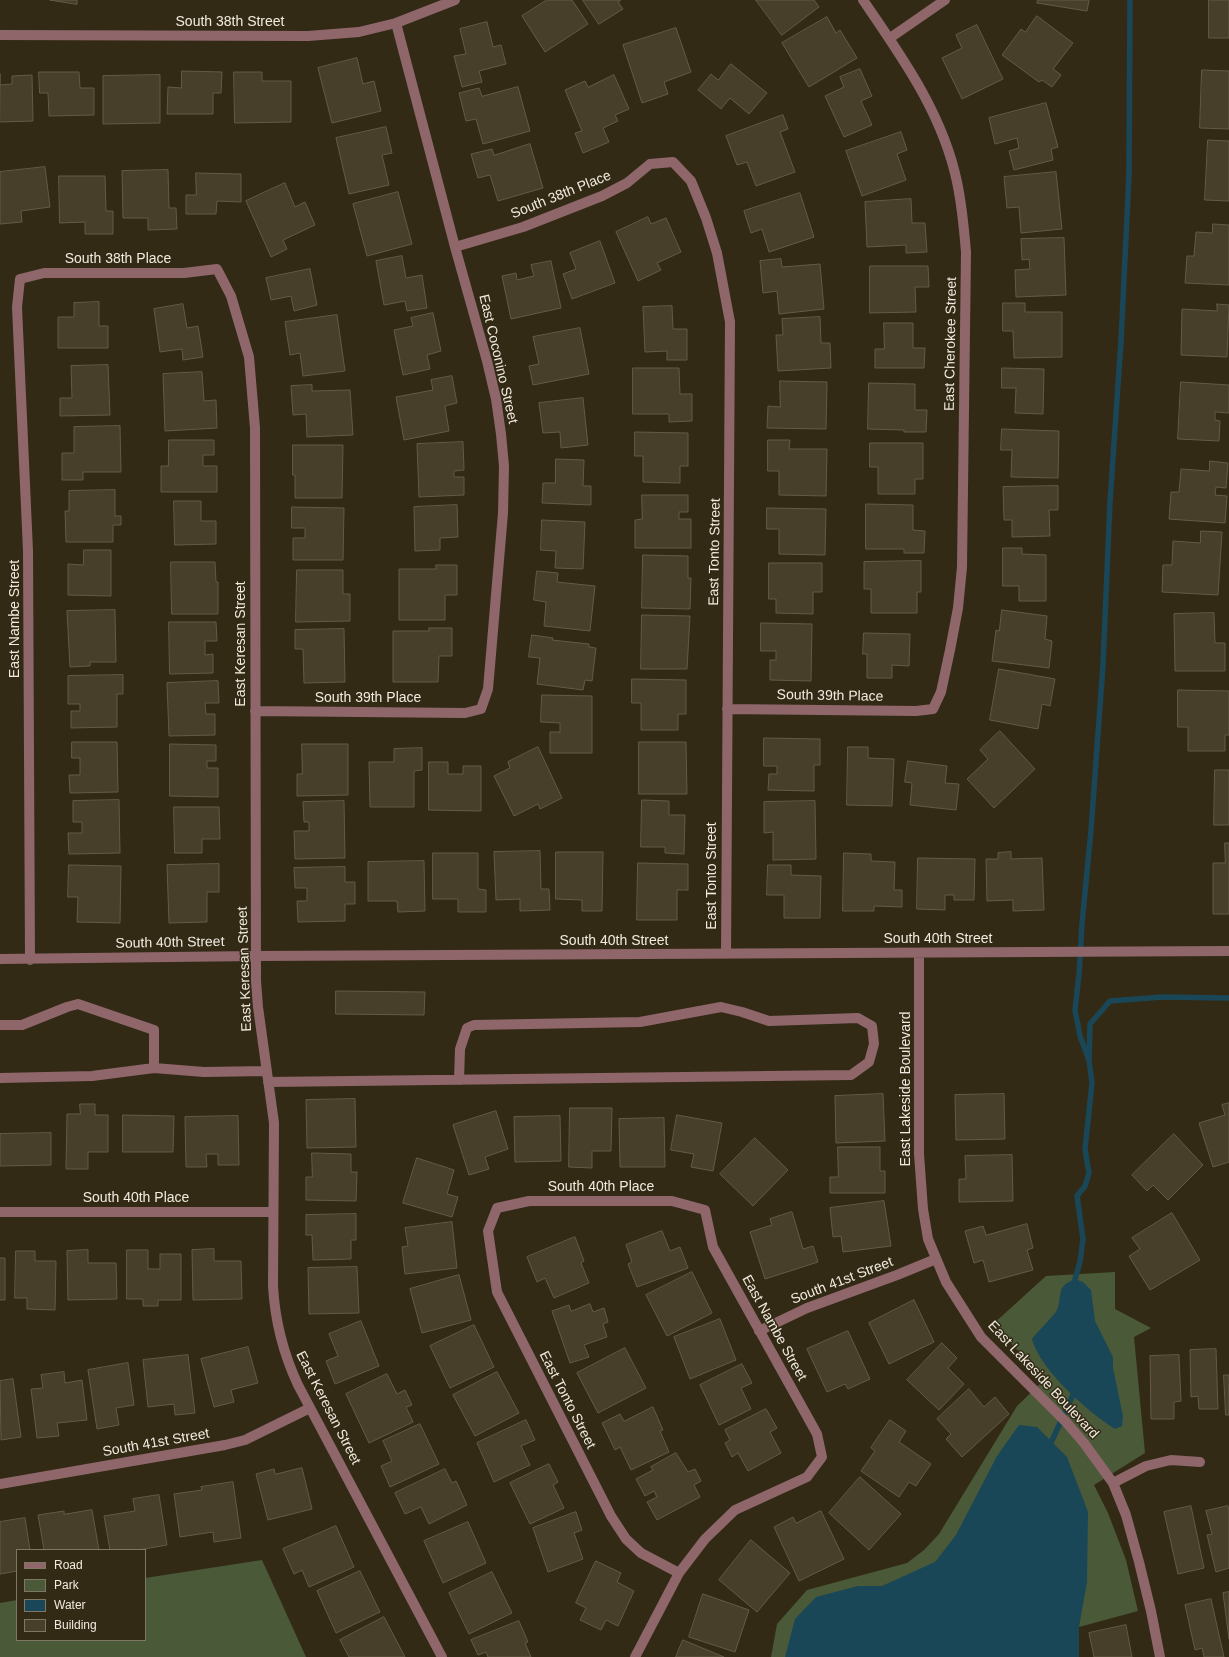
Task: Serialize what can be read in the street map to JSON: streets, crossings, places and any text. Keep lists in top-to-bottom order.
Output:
{
  "streets": {
    "street": [
      "South 38th Street",
      "South 38th Place",
      "East Cherokee Street",
      "East Coconino Street",
      "East Tonto Street",
      "East Nambe Street",
      "East Keresan Street",
      "South 39th Place",
      "South 40th Street",
      "East Lakeside Boulevard",
      "South 40th Place",
      "South 41st Street"
    ]
  },
  "crossings": [
    ["South 38th Street", "East Coconino Street"],
    ["South 38th Place", "East Coconino Street"],
    ["South 38th Place", "East Tonto Street"],
    ["South 38th Place", "East Nambe Street"],
    ["South 38th Place", "East Keresan Street"],
    ["East Cherokee Street", "South 39th Place"],
    ["East Coconino Street", "South 39th Place"],
    ["East Tonto Street", "East Nambe Street"],
    ["East Tonto Street", "South 39th Place"],
    ["East Tonto Street", "South 40th Street"],
    ["East Tonto Street", "South 40th Place"],
    ["East Nambe Street", "South 40th Street"],
    ["East Nambe Street", "South 40th Place"],
    ["East Nambe Street", "South 41st Street"],
    ["East Keresan Street", "South 39th Place"],
    ["East Keresan Street", "South 40th Street"],
    ["East Keresan Street", "South 40th Place"],
    ["East Keresan Street", "South 41st Street"],
    ["South 40th Street", "East Lakeside Boulevard"],
    ["East Lakeside Boulevard", "South 41st Street"]
  ],
  "legend": [
    "Road",
    "Park",
    "Water",
    "Building"
  ]
}
